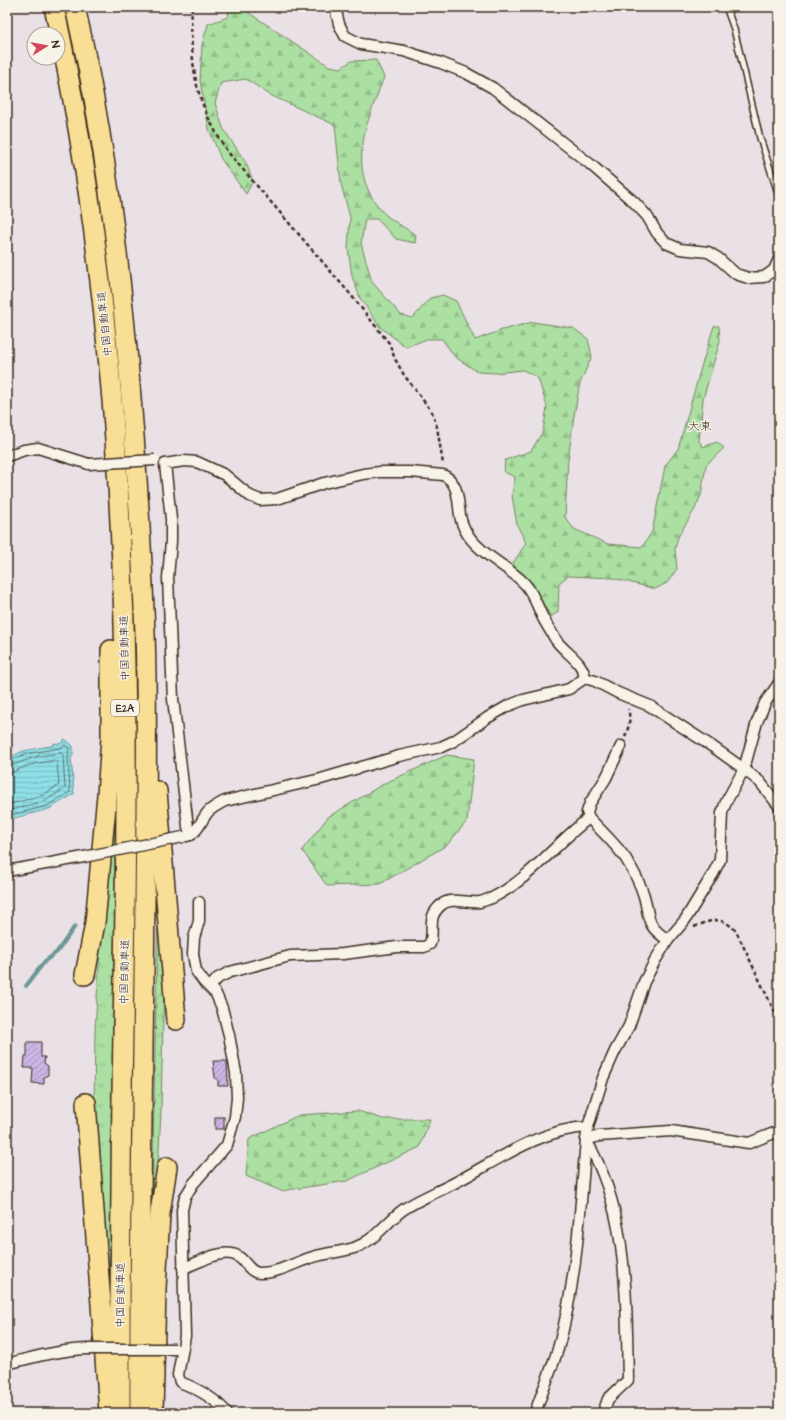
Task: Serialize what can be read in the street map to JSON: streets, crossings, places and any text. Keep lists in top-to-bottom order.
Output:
{
  "streets": {
    "highway": ["中国自動車道", "E2A"]
  },
  "districts": ["大東"],
  "north": "right"
}
